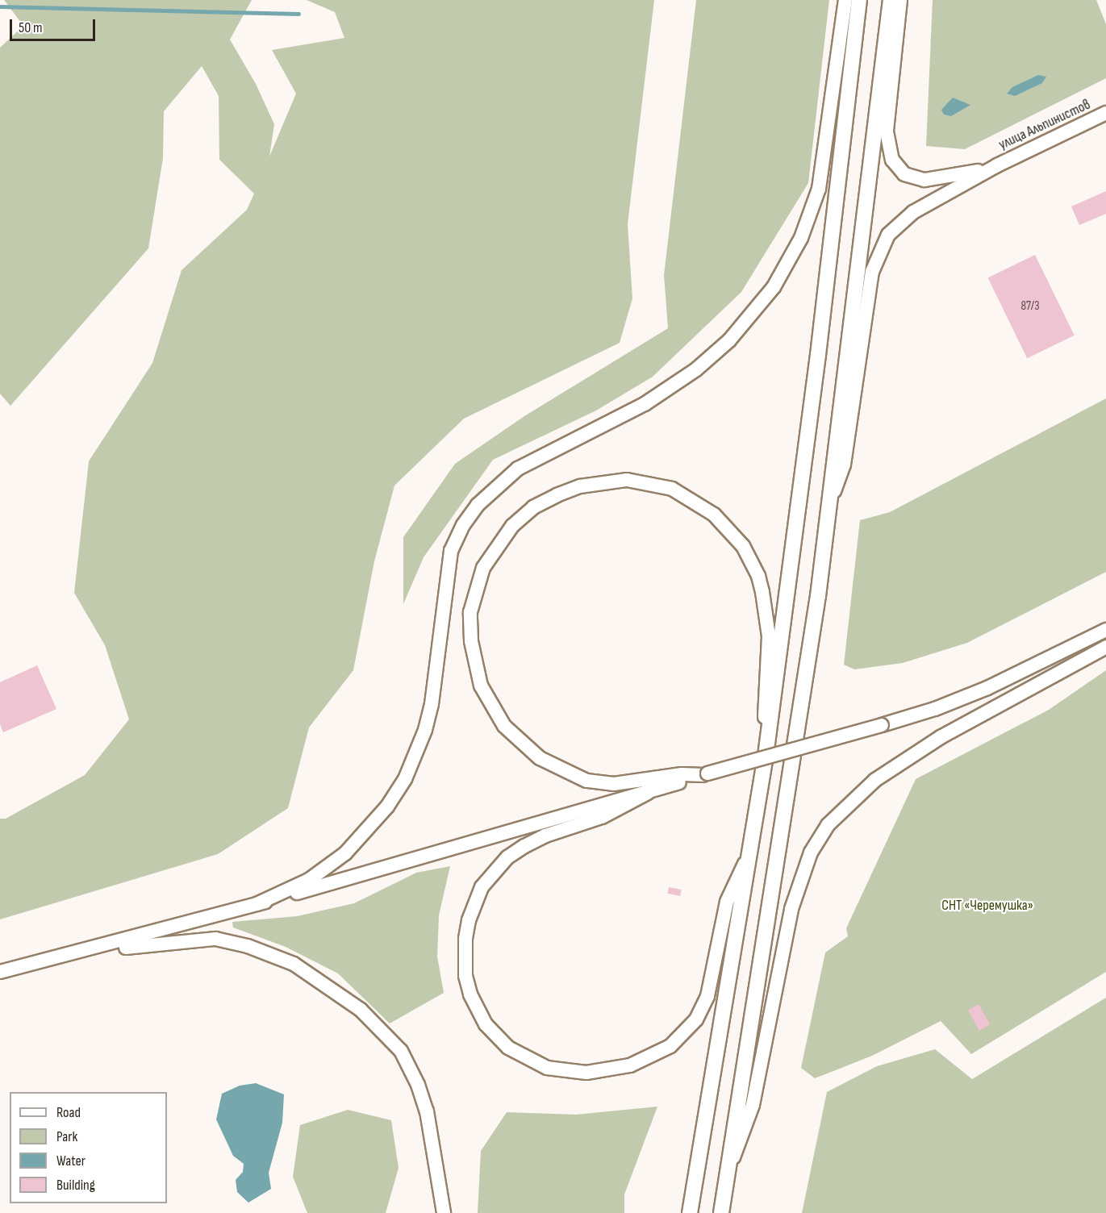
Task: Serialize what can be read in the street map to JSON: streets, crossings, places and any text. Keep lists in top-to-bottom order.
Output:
{
  "streets": {
    "main road": ["улица Альпинистов"]
  },
  "parks": ["СНТ «Черемушка»"],
  "house_numbers": ["87/3"],
  "legend": [
    "Road",
    "Park",
    "Water",
    "Building"
  ],
  "scale_bar": "50 m"
}
